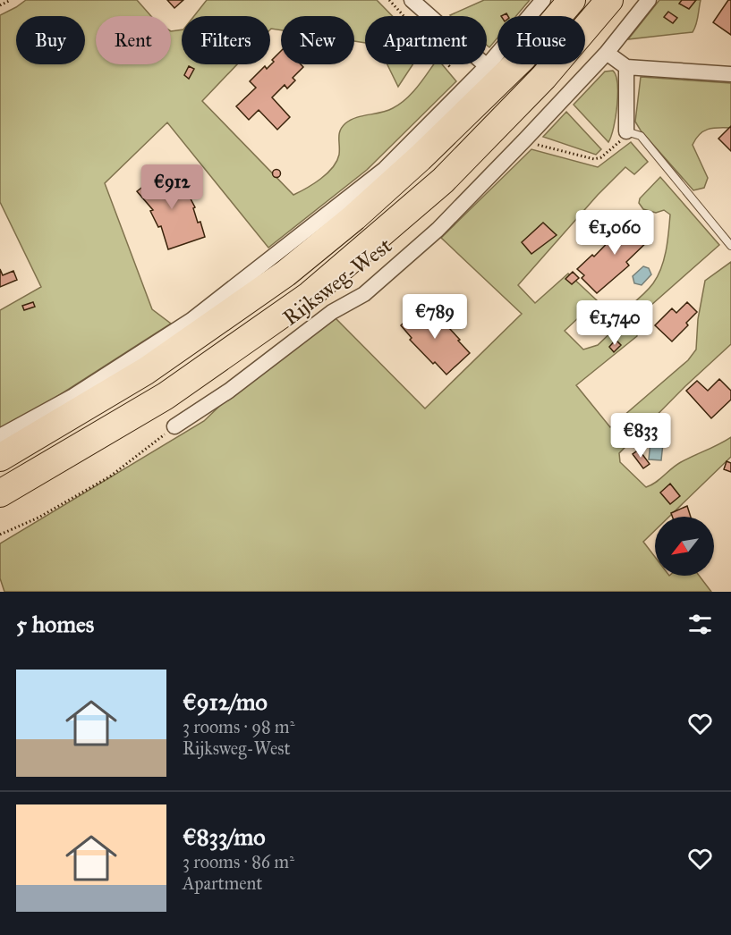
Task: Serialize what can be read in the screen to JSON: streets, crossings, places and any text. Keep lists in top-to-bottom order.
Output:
{
  "streets": {
    "street": ["Rijksweg-West"]
  },
  "north": "bottom left",
  "page": {
    "chip": [
      "Buy",
      "Rent",
      "Filters",
      "New",
      "Apartment",
      "House"
    ],
    "price": [
      "€912",
      "€1,060",
      "€789",
      "€1,740",
      "€833"
    ],
    "heading": "5 homes",
    "list": [
      {
        "name": "€912/mo",
        "note": "3 rooms · 98 m² · Rijksweg-West"
      },
      {
        "name": "€833/mo",
        "note": "3 rooms · 86 m² · Apartment"
      }
    ]
  }
}
